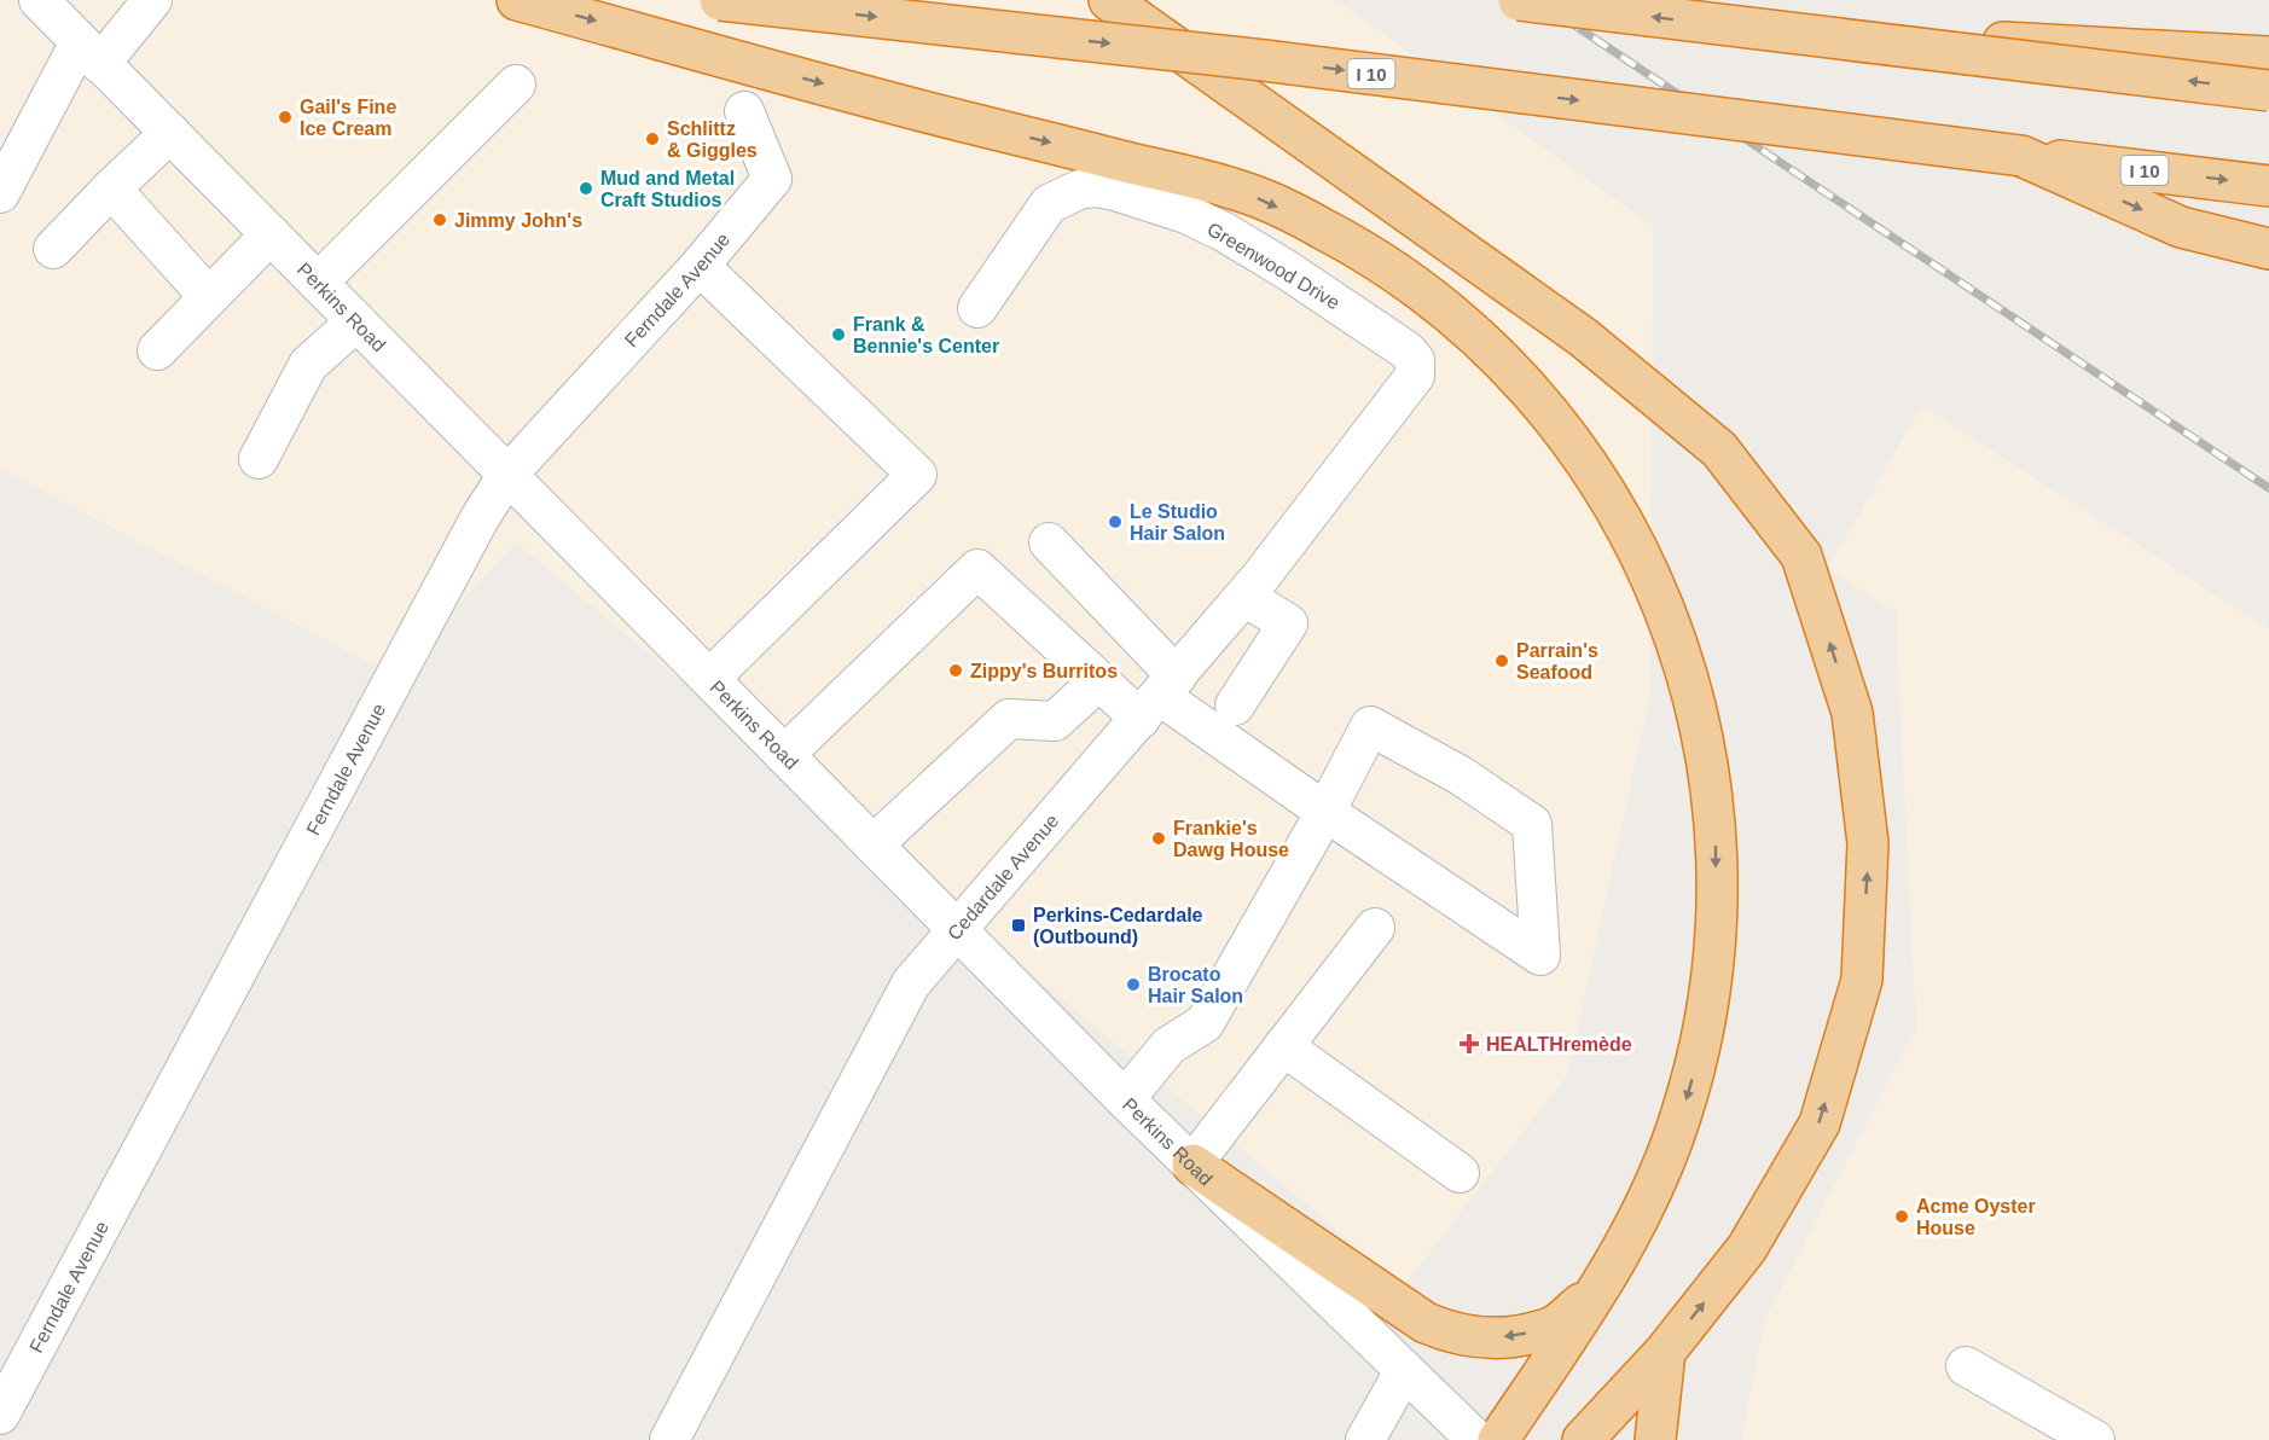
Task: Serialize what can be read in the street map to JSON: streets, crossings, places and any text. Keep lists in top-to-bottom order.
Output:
{
  "streets": {
    "highway": ["I 10"],
    "street": [
      "Greenwood Drive",
      "Ferndale Avenue",
      "Perkins Road",
      "Cedardale Avenue"
    ]
  },
  "crossings": [
    ["Greenwood Drive", "Cedardale Avenue"],
    ["Ferndale Avenue", "Perkins Road"],
    ["Perkins Road", "Cedardale Avenue"]
  ],
  "places": {
    "other": [
      "Gail's Fine Ice Cream",
      "Schlittz & Giggles",
      "Mud and Metal Craft Studios",
      "Jimmy John's",
      "Frank & Bennie's Center",
      "Le Studio Hair Salon",
      "Parrain's Seafood",
      "Zippy's Burritos",
      "Frankie's Dawg House",
      "Brocato Hair Salon",
      "Acme Oyster House"
    ],
    "transit": ["Perkins-Cedardale (Outbound)"],
    "health": ["HEALTHremède"]
  }
}
